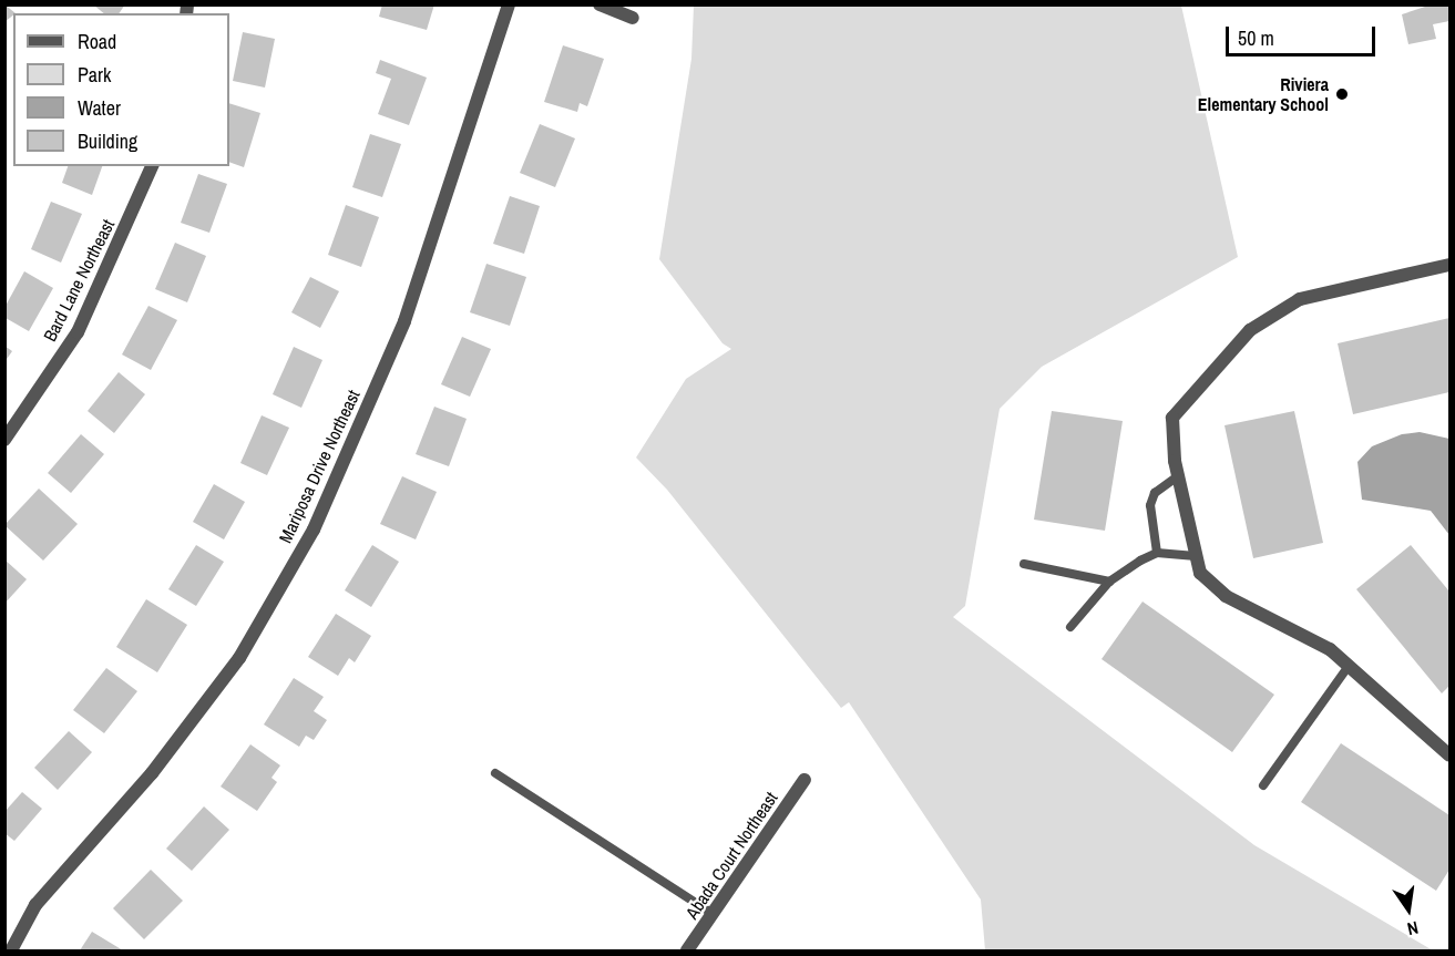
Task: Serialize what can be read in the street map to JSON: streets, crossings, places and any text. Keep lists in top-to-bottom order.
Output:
{
  "streets": {
    "street": ["Bard Lane Northeast", "Mariposa Drive Northeast", "Abada Court Northeast"]
  },
  "places": ["Riviera Elementary School"],
  "legend": [
    "Road",
    "Park",
    "Water",
    "Building"
  ],
  "scale_bar": "50 m",
  "north": "bottom"
}
